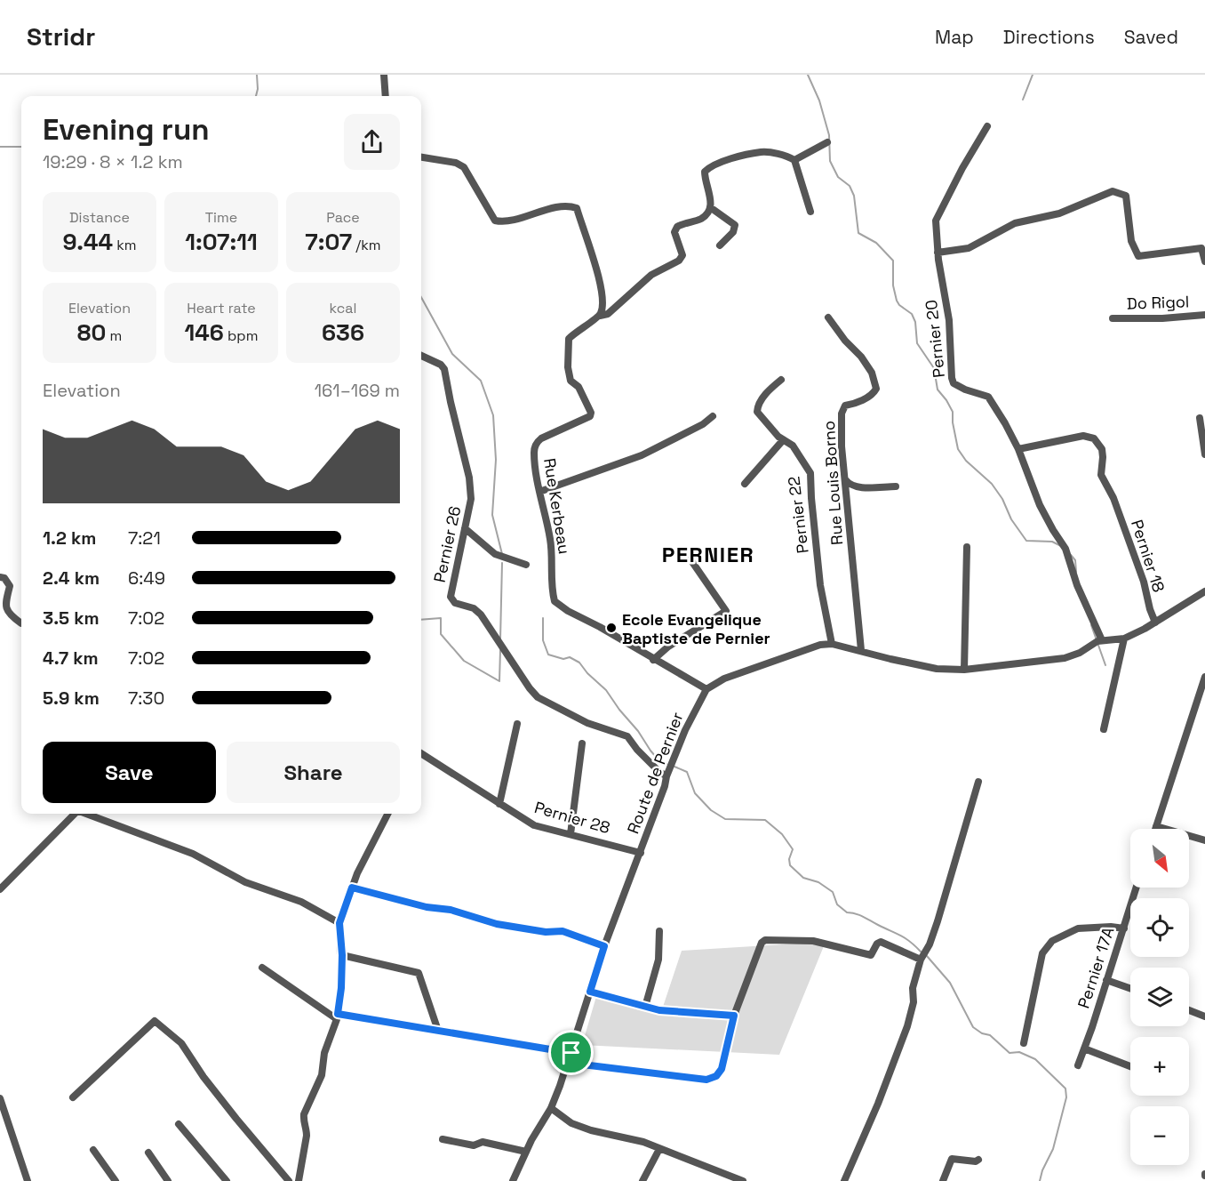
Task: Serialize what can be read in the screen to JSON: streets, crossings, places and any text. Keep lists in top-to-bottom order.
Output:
{
  "streets": {
    "street": [
      "Do Rigol",
      "Pernier 20",
      "Rue Louis Borno",
      "Rue Kerbeau",
      "Pernier 22",
      "Pernier 26",
      "Pernier 18",
      "Route de Pernier",
      "Pernier 28",
      "Pernier 17A"
    ]
  },
  "crossings": [
    ["Pernier 20", "Pernier 18"],
    ["Rue Kerbeau", "Route de Pernier"],
    ["Pernier 26", "Route de Pernier"],
    ["Route de Pernier", "Pernier 28"]
  ],
  "districts": ["PERNIER"],
  "places": ["Ecole Evangelique Baptiste de Pernier"],
  "north": "bottom right",
  "page": {
    "header": "Stridr",
    "nav": ["Map", "Directions", "Saved"],
    "heading": ["Evening run", "19:29 · 8 × 1.2 km"],
    "stats": [
      ["Distance", "9.44 km"],
      ["Time", "1:07:11"],
      ["Pace", "7:07 /km"],
      ["Elevation", "80 m"],
      ["Heart rate", "146 bpm"],
      ["kcal", "636"]
    ],
    "chart": ["Elevation", "161–169 m"],
    "list": [
      {
        "name": "1.2 km",
        "note": "7:21"
      },
      {
        "name": "2.4 km",
        "note": "6:49"
      },
      {
        "name": "3.5 km",
        "note": "7:02"
      },
      {
        "name": "4.7 km",
        "note": "7:02"
      },
      {
        "name": "5.9 km",
        "note": "7:30"
      }
    ],
    "buttons": ["Save", "Share"],
    "map_buttons": ["+", "−"]
  }
}
